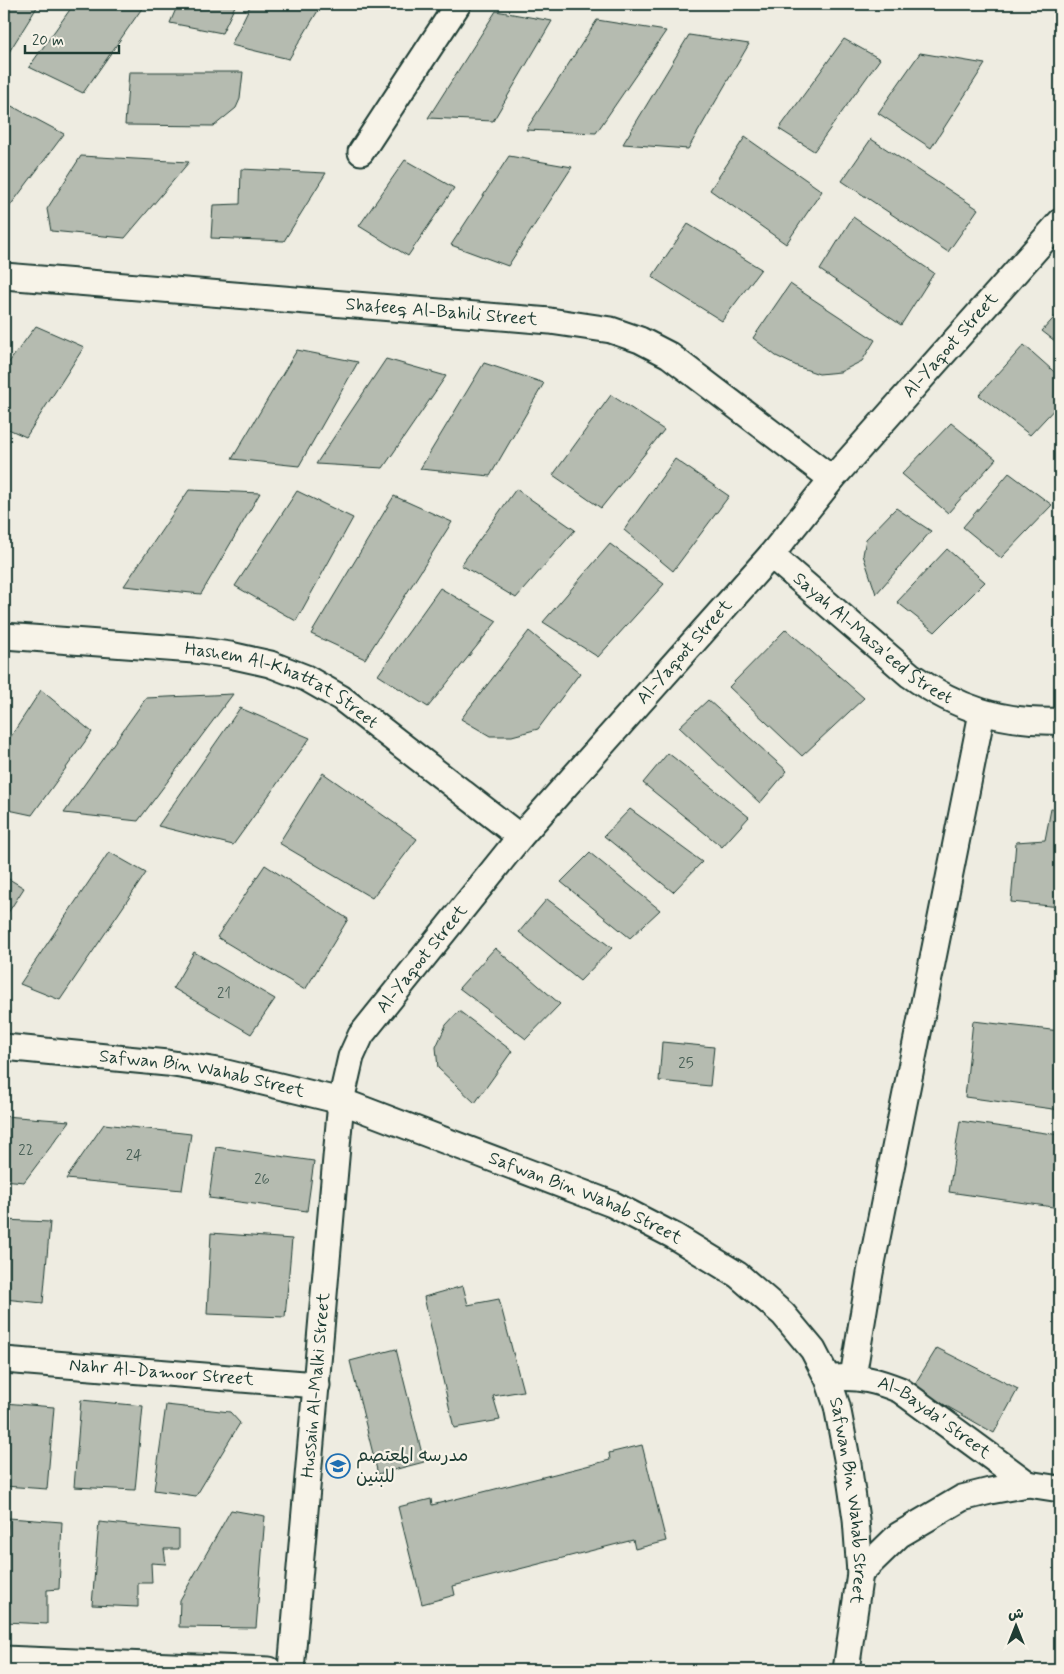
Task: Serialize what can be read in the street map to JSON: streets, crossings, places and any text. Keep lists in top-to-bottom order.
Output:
{
  "streets": {
    "street": [
      "Shafeeq Al-Bahili Street",
      "Al-Yaqoot Street",
      "Sayah Al-Masa'eed Street",
      "Hashem Al-Khattat Street",
      "Safwan Bin Wahab Street",
      "Nahr Al-Damoor Street",
      "Hussain Al-Malki Street",
      "Al-Bayda' Street"
    ]
  },
  "crossings": [
    ["Shafeeq Al-Bahili Street", "Al-Yaqoot Street"],
    ["Al-Yaqoot Street", "Sayah Al-Masa'eed Street"],
    ["Al-Yaqoot Street", "Hashem Al-Khattat Street"],
    ["Al-Yaqoot Street", "Safwan Bin Wahab Street"],
    ["Al-Yaqoot Street", "Hussain Al-Malki Street"],
    ["Safwan Bin Wahab Street", "Hussain Al-Malki Street"],
    ["Safwan Bin Wahab Street", "Al-Bayda' Street"],
    ["Nahr Al-Damoor Street", "Hussain Al-Malki Street"]
  ],
  "places": {
    "school or university": ["مدرسه المعتصم للبنين"]
  },
  "house_numbers": [
    "21",
    "25",
    "22",
    "24",
    "26"
  ],
  "scale_bar": "20 m",
  "north": "top"
}
